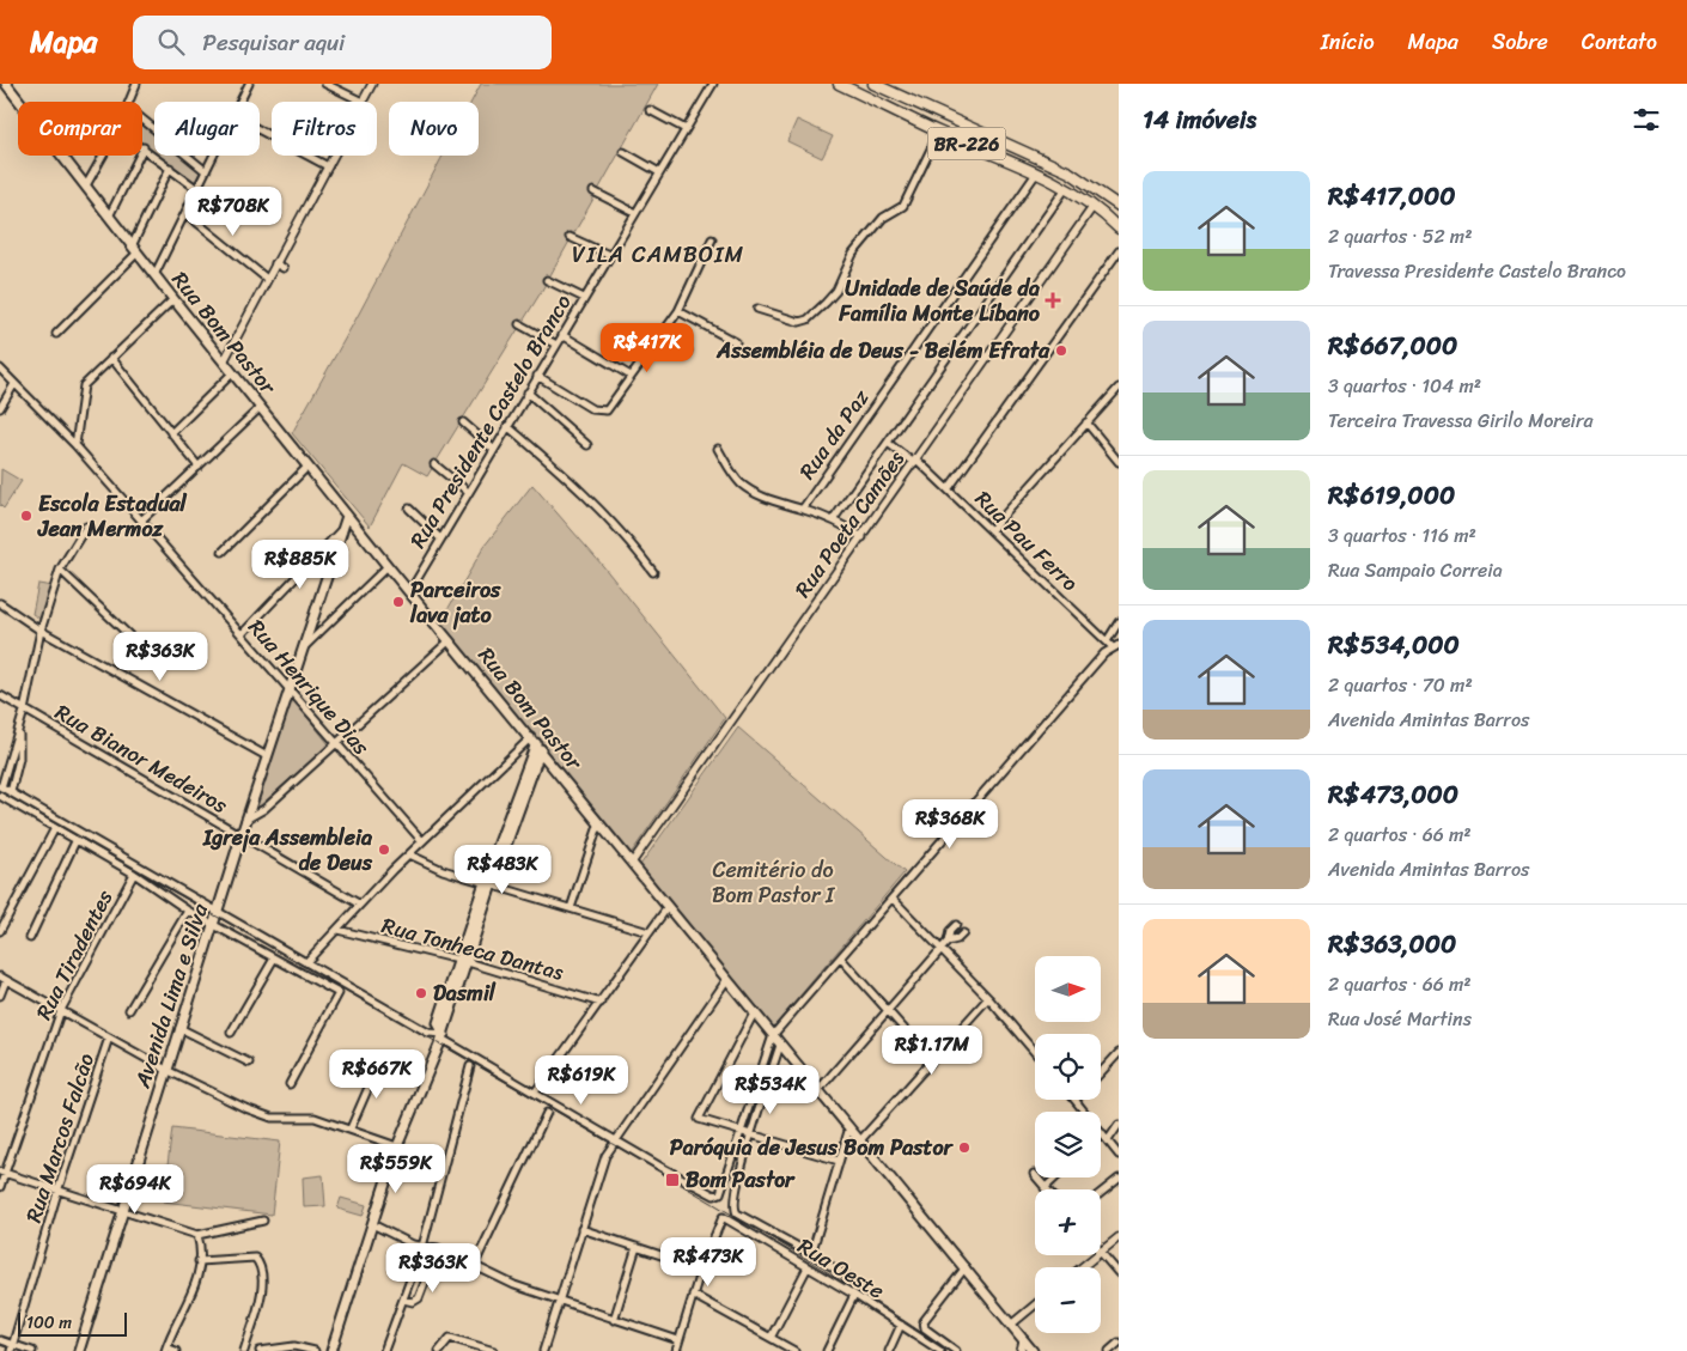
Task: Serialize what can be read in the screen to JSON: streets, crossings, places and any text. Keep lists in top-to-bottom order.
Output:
{
  "streets": {
    "main road": ["BR-226", "Rua Bom Pastor", "Avenida Lima e Silva"],
    "street": [
      "Rua Presidente Castelo Branco",
      "Rua da Paz",
      "Rua Poeta Camões",
      "Rua Pau Ferro",
      "Rua Henrique Dias",
      "Rua Bianor Medeiros",
      "Rua Tonheca Dantas",
      "Rua Tiradentes",
      "Rua Marcos Falcão",
      "Rua Oeste"
    ]
  },
  "crossings": [
    ["BR-226", "Rua da Paz"],
    ["BR-226", "Rua Poeta Camões"],
    ["Rua Bom Pastor", "Rua Presidente Castelo Branco"],
    ["Rua Bom Pastor", "Rua Poeta Camões"],
    ["Rua Bom Pastor", "Avenida Lima e Silva"],
    ["Rua da Paz", "Rua Poeta Camões"],
    ["Rua Poeta Camões", "Rua Pau Ferro"],
    ["Rua Henrique Dias", "Avenida Lima e Silva"],
    ["Rua Bianor Medeiros", "Avenida Lima e Silva"]
  ],
  "districts": ["VILA CAMBOIM"],
  "parks": ["Cemitério do Bom Pastor I"],
  "places": {
    "health": ["Unidade de Saúde da Família Monte Líbano"],
    "other": [
      "Assembléia de Deus - Belém Efrata",
      "Escola Estadual Jean Mermoz",
      "Parceiros lava jato",
      "Igreja Assembleia de Deus",
      "Dasmil",
      "Paróquia de Jesus Bom Pastor"
    ],
    "transit": ["Bom Pastor"]
  },
  "scale_bar": "100 m",
  "north": "right",
  "page": {
    "header": "Mapa",
    "search": "Pesquisar aqui",
    "nav": [
      "Início",
      "Mapa",
      "Sobre",
      "Contato"
    ],
    "heading": "14 imóveis",
    "chip": [
      "Comprar",
      "Alugar",
      "Filtros",
      "Novo"
    ],
    "list": [
      {
        "name": "R$417,000",
        "note": "2 quartos · 52 m² · Travessa Presidente Castelo Branco"
      },
      {
        "name": "R$667,000",
        "note": "3 quartos · 104 m² · Terceira Travessa Girilo Moreira"
      },
      {
        "name": "R$619,000",
        "note": "3 quartos · 116 m² · Rua Sampaio Correia"
      },
      {
        "name": "R$534,000",
        "note": "2 quartos · 70 m² · Avenida Amintas Barros"
      },
      {
        "name": "R$473,000",
        "note": "2 quartos · 66 m² · Avenida Amintas Barros"
      },
      {
        "name": "R$363,000",
        "note": "2 quartos · 66 m² · Rua José Martins"
      }
    ],
    "price": [
      "R$708K",
      "R$417K",
      "R$885K",
      "R$363K",
      "R$368K",
      "R$483K",
      "R$1.17M",
      "R$667K",
      "R$619K",
      "R$534K",
      "R$559K",
      "R$694K",
      "R$473K",
      "R$363K"
    ],
    "map_buttons": ["+", "−"],
    "scale": "100 m"
  }
}
